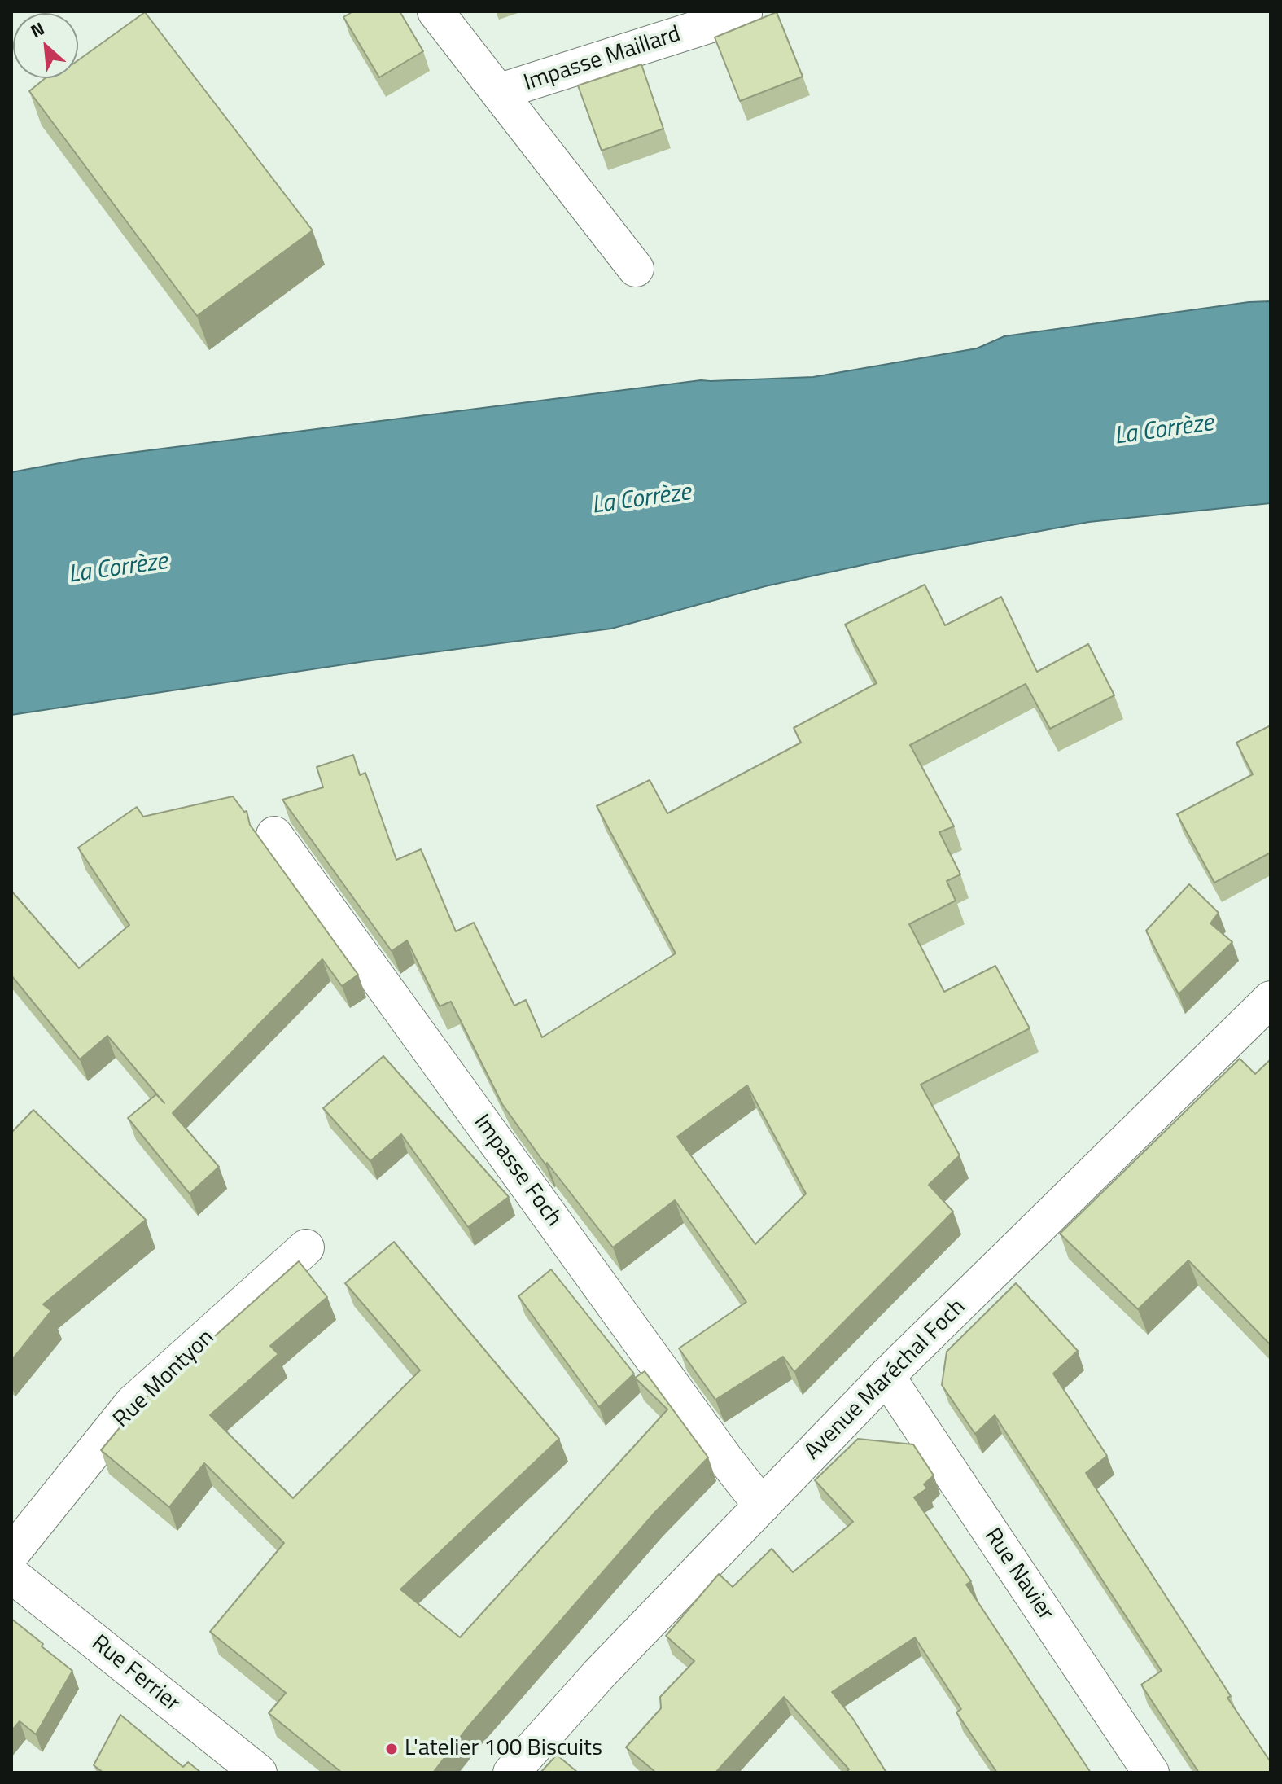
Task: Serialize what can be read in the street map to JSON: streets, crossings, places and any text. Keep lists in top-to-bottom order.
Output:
{
  "streets": {
    "street": [
      "Impasse Maillard",
      "Impasse Foch",
      "Rue Montyon",
      "Avenue Maréchal Foch",
      "Rue Navier",
      "Rue Ferrier"
    ]
  },
  "crossings": [
    ["Impasse Foch", "Avenue Maréchal Foch"],
    ["Avenue Maréchal Foch", "Rue Navier"]
  ],
  "water": ["La Corrèze"],
  "places": ["L'atelier 100 Biscuits"],
  "north": "top left"
}
